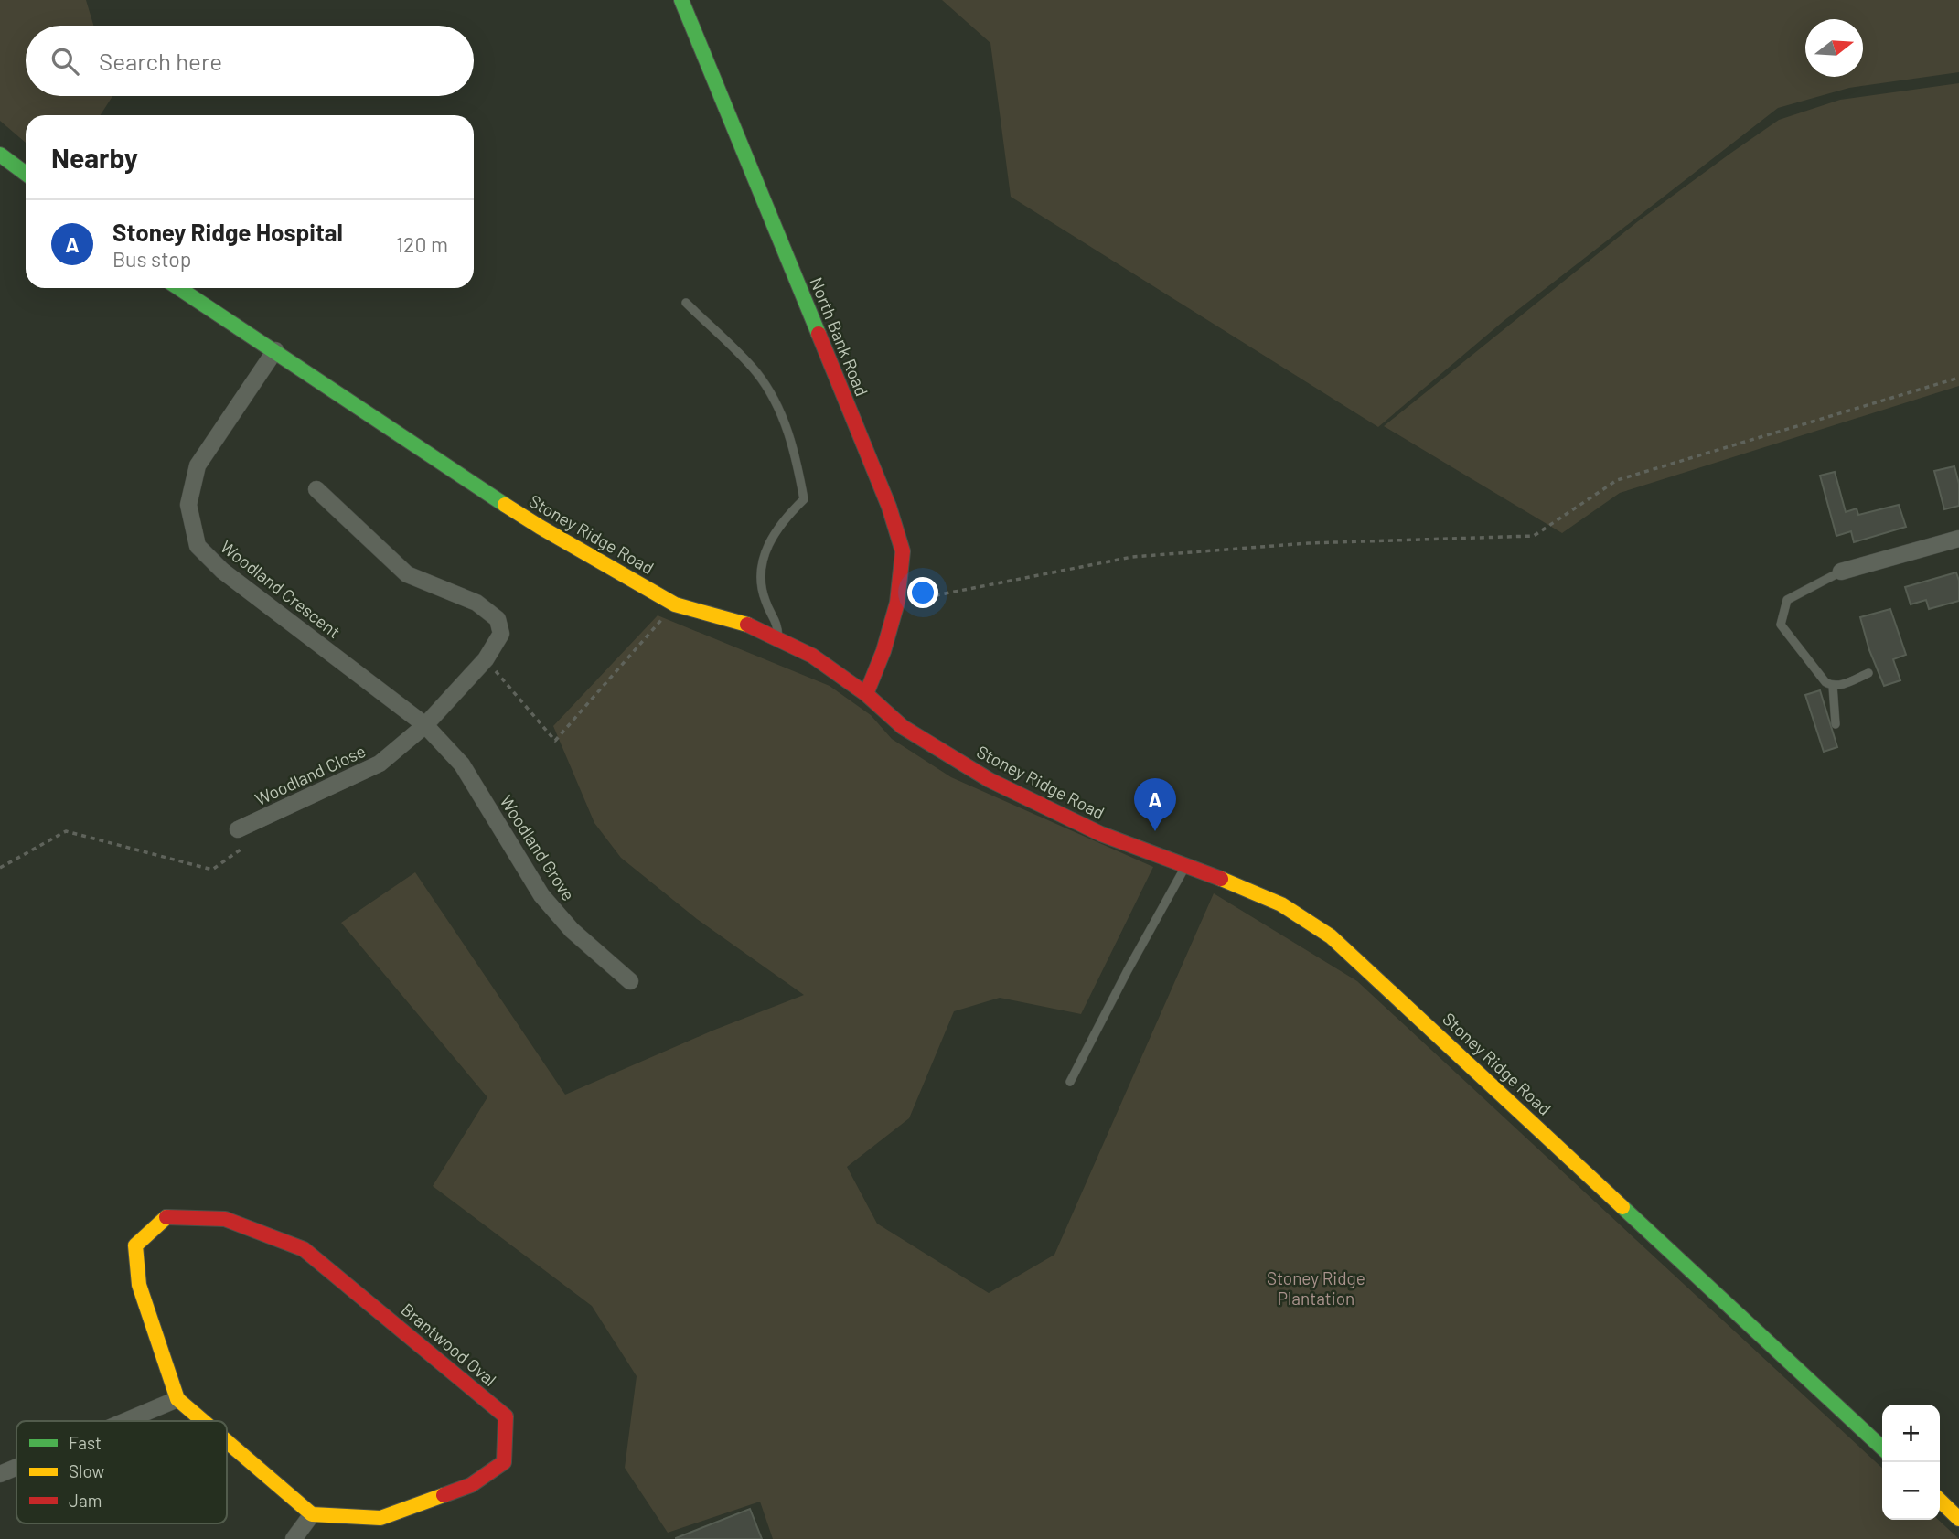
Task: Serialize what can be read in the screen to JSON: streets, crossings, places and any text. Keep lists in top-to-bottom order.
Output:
{
  "streets": {
    "street": [
      "North Bank Road",
      "Stoney Ridge Road",
      "Woodland Crescent",
      "Woodland Close",
      "Woodland Grove",
      "Brantwood Oval"
    ]
  },
  "crossings": [
    ["North Bank Road", "Stoney Ridge Road"],
    ["Stoney Ridge Road", "Woodland Crescent"],
    ["Woodland Crescent", "Woodland Close"],
    ["Woodland Crescent", "Woodland Grove"],
    ["Woodland Close", "Woodland Grove"]
  ],
  "parks": ["Stoney Ridge Plantation"],
  "legend": ["Fast", "Slow", "Jam"],
  "north": "right",
  "page": {
    "search": "Search here",
    "heading": "Nearby",
    "list": [
      {
        "mark": "A",
        "name": "Stoney Ridge Hospital",
        "note": "Bus stop",
        "value": "120 m"
      }
    ],
    "pins": "A",
    "map_buttons": ["+", "−"]
  }
}
